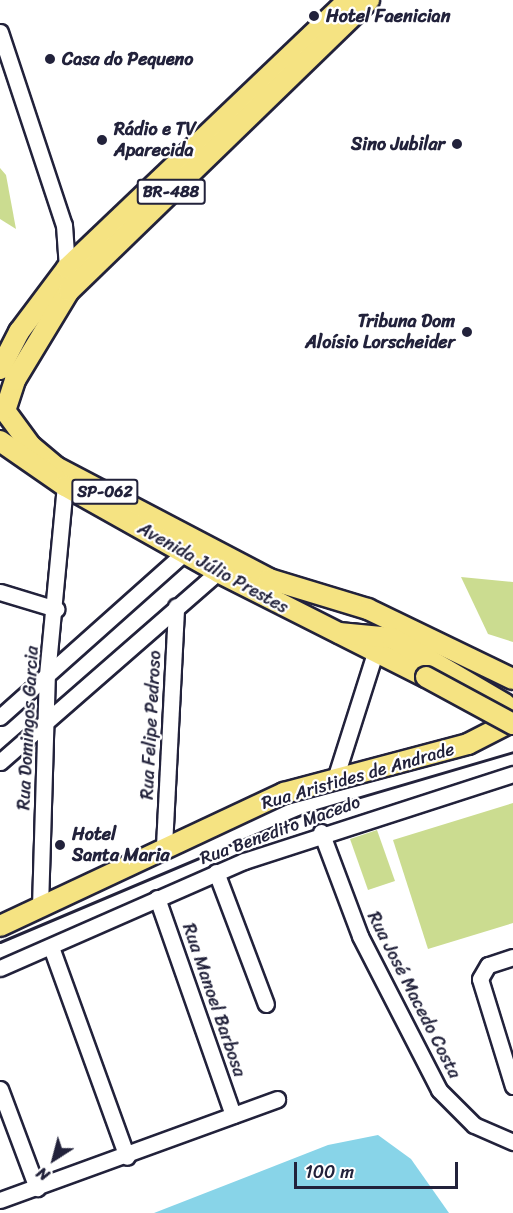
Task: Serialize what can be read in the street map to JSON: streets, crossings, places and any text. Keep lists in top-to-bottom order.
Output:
{
  "streets": {
    "main road": [
      "BR-488",
      "SP-062",
      "Avenida Júlio Prestes",
      "Rua Aristides de Andrade"
    ],
    "street": [
      "Rua Felipe Pedroso",
      "Rua Domingos Garcia",
      "Rua Benedito Macedo",
      "Rua José Macedo Costa",
      "Rua Manoel Barbosa"
    ]
  },
  "crossings": [
    ["BR-488", "SP-062"],
    ["BR-488", "Avenida Júlio Prestes"],
    ["SP-062", "Avenida Júlio Prestes"],
    ["SP-062", "Rua Aristides de Andrade"],
    ["Avenida Júlio Prestes", "Rua Domingos Garcia"],
    ["Avenida Júlio Prestes", "Rua Aristides de Andrade"],
    ["Rua Felipe Pedroso", "Rua Aristides de Andrade"],
    ["Rua Domingos Garcia", "Rua Aristides de Andrade"],
    ["Rua Benedito Macedo", "Rua José Macedo Costa"],
    ["Rua Benedito Macedo", "Rua Manoel Barbosa"]
  ],
  "places": [
    "Hotel Faenician",
    "Casa do Pequeno",
    "Rádio e TV Aparecida",
    "Sino Jubilar",
    "Tribuna Dom Aloísio Lorscheider",
    "Hotel Santa Maria"
  ],
  "scale_bar": "100 m",
  "north": "bottom left"
}
